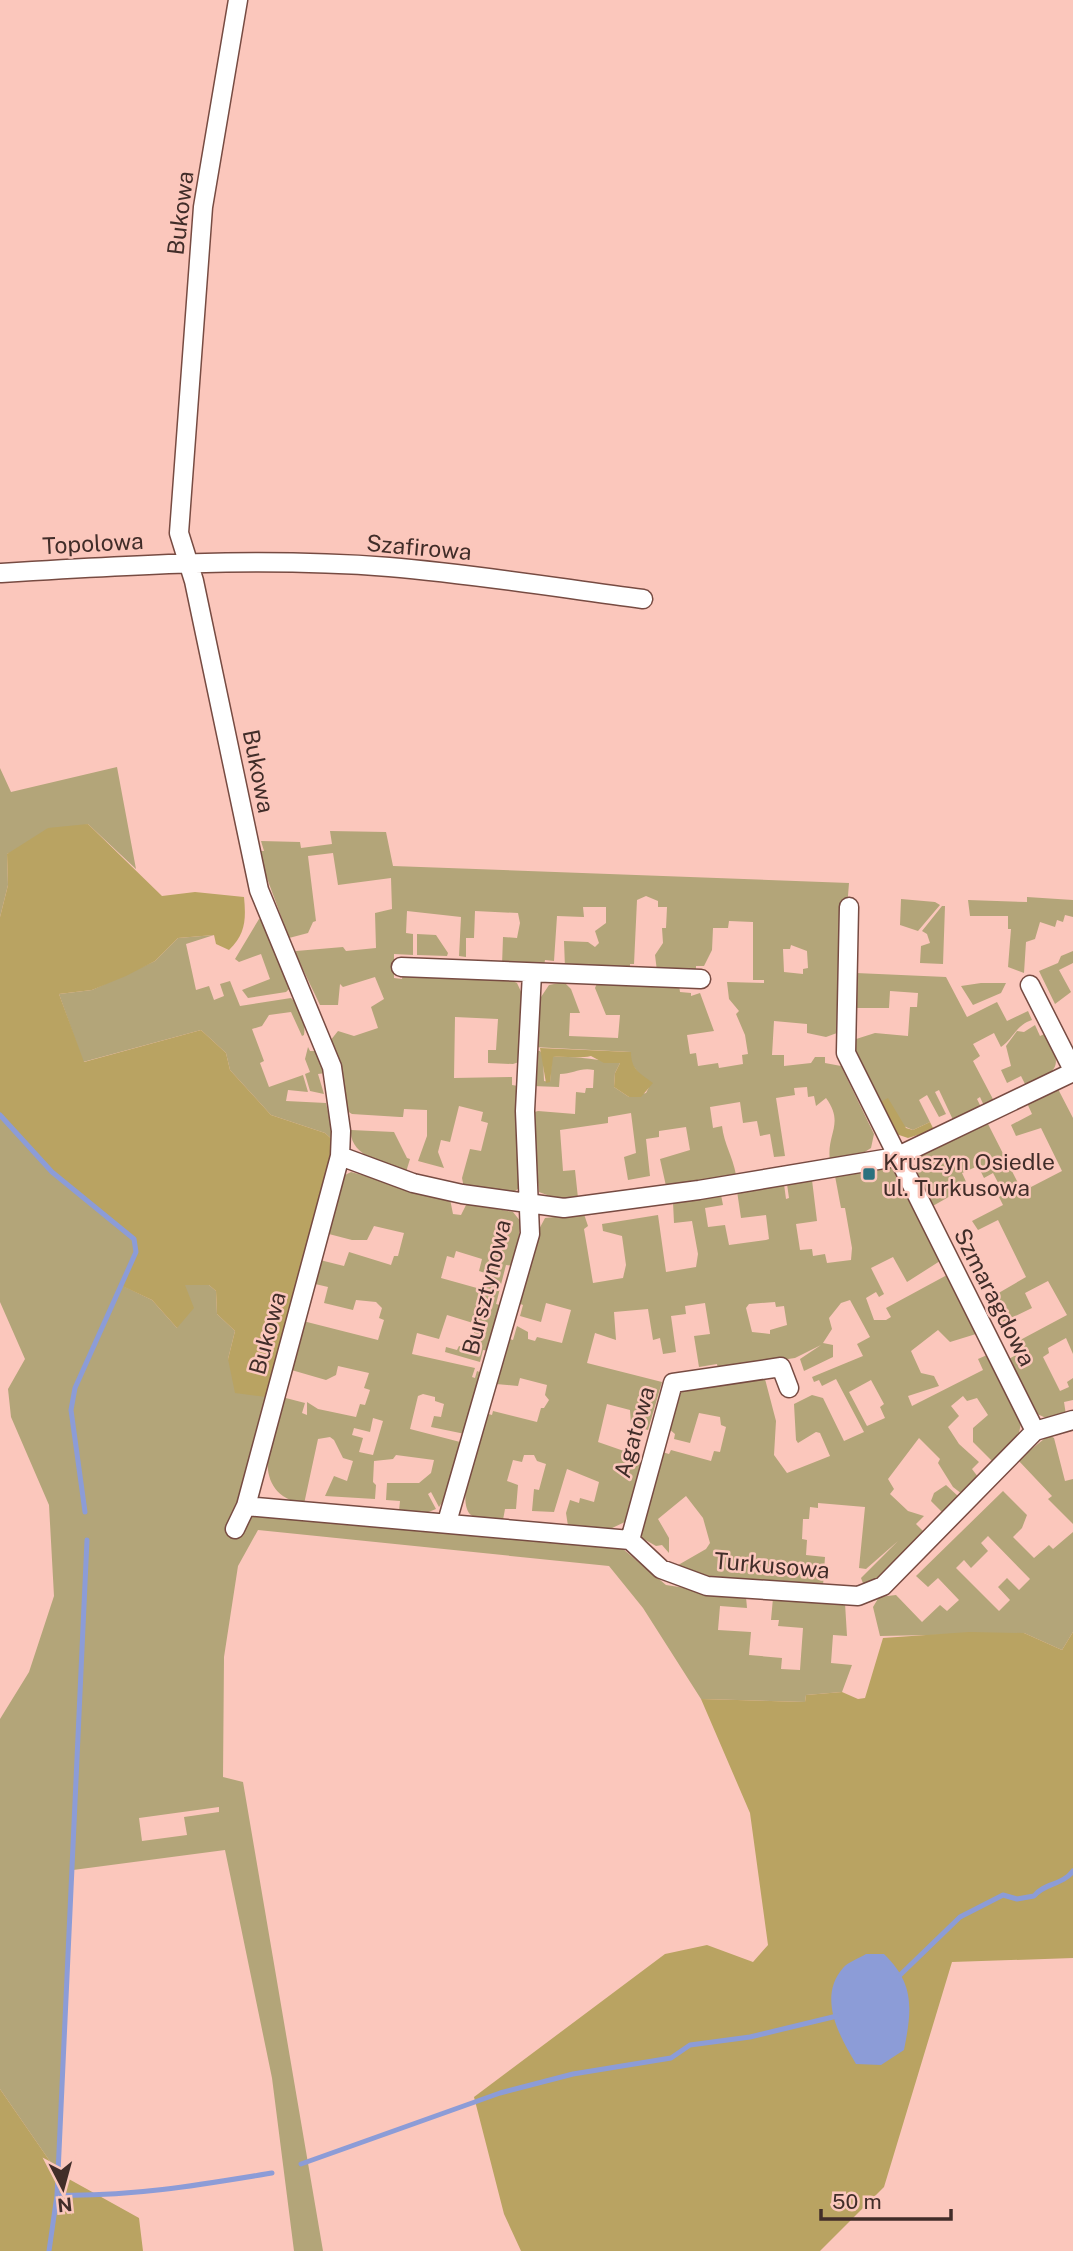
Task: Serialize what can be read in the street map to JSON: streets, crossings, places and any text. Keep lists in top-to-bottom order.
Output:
{
  "streets": {
    "street": [
      "Bukowa",
      "Topolowa",
      "Szafirowa",
      "Bursztynowa",
      "Szmaragdowa",
      "Agatowa",
      "Turkusowa"
    ]
  },
  "crossings": [
    ["Bukowa", "Topolowa"],
    ["Bukowa", "Szafirowa"],
    ["Topolowa", "Szafirowa"],
    ["Szmaragdowa", "Turkusowa"],
    ["Agatowa", "Turkusowa"]
  ],
  "places": {
    "transit": ["Kruszyn Osiedle ul. Turkusowa"]
  },
  "scale_bar": "50 m",
  "north": "bottom"
}
